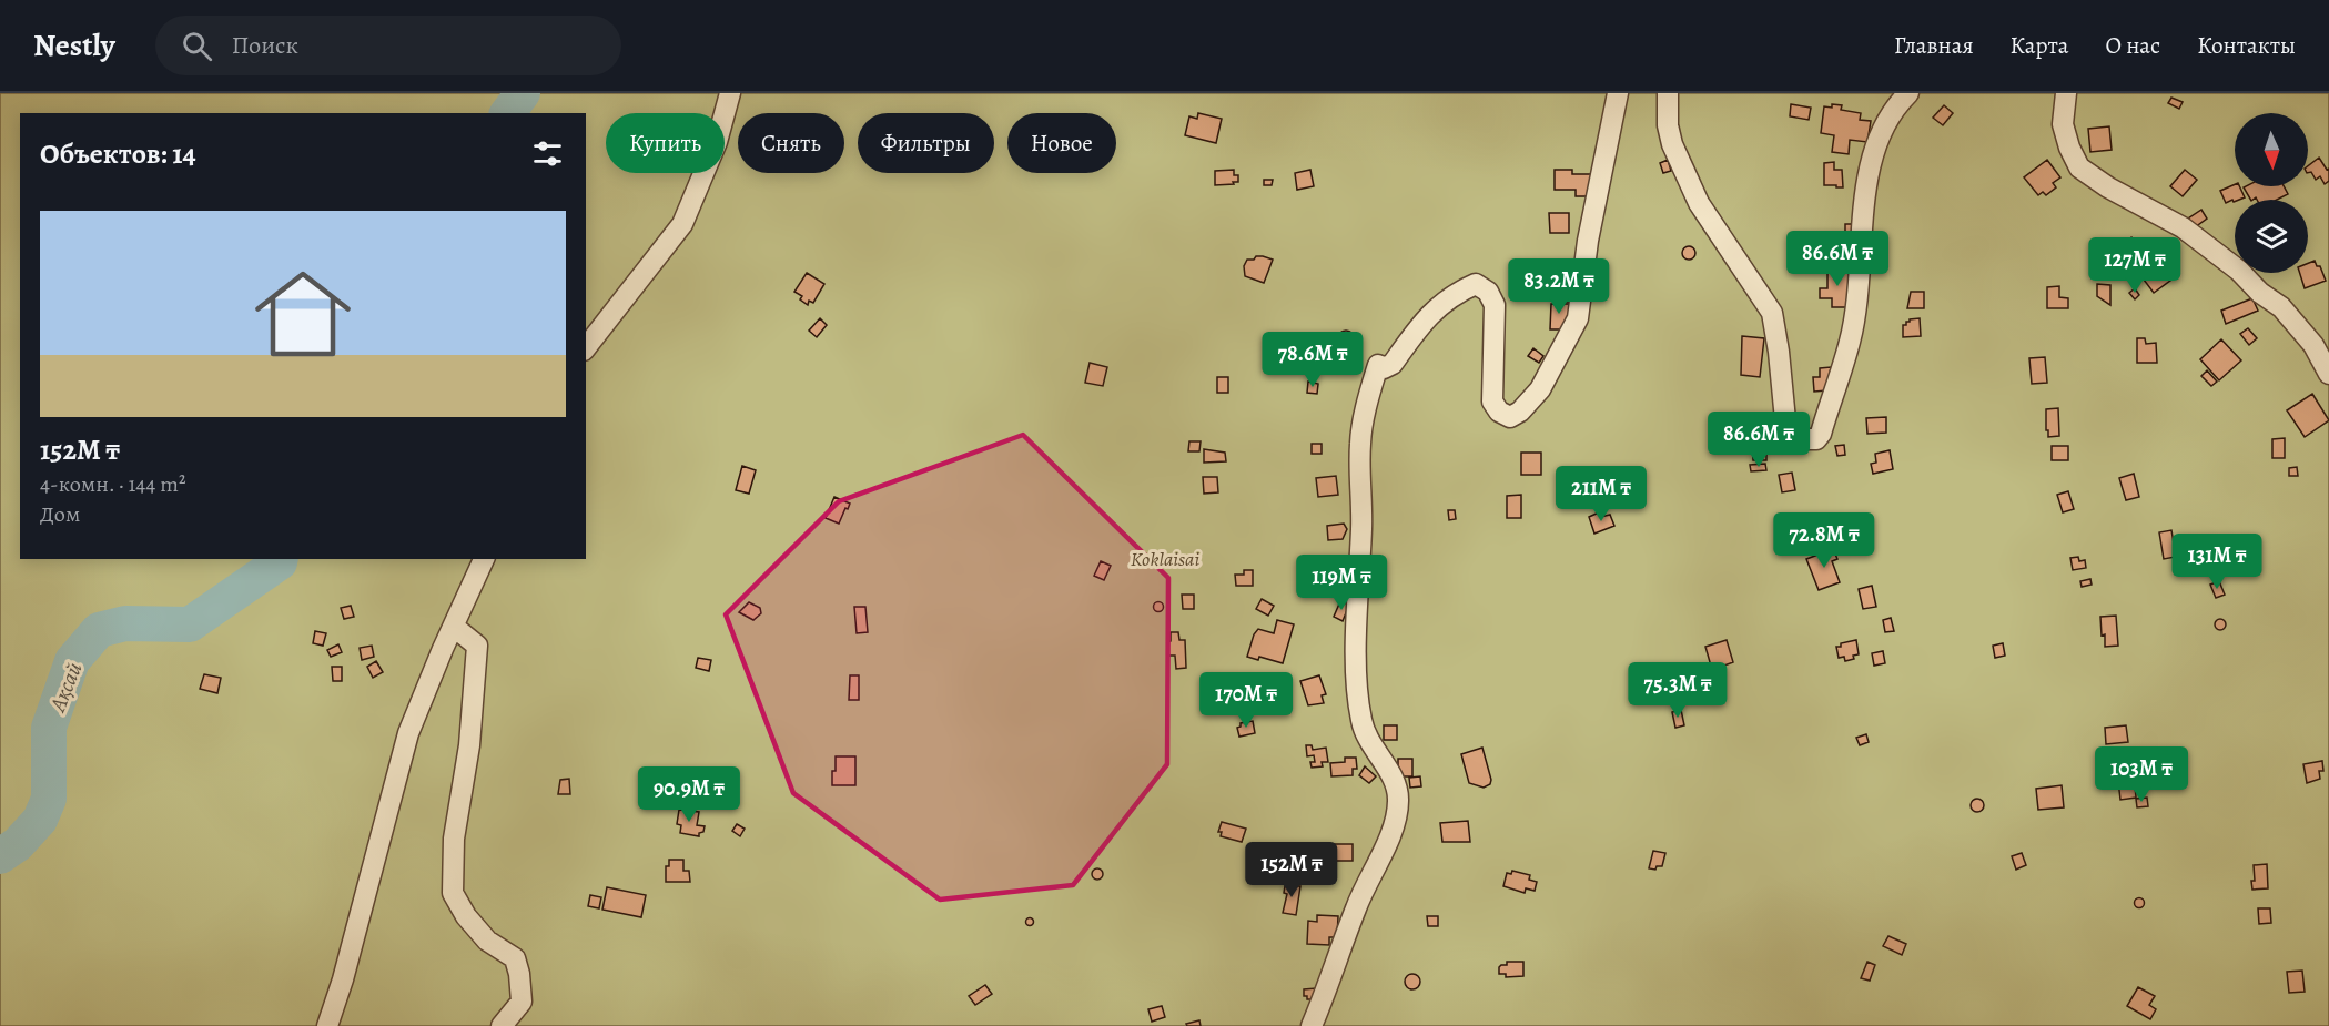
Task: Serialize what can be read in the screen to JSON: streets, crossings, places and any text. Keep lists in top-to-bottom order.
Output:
{
  "water": ["Ақсай"],
  "parks": ["Koklaisai"],
  "north": "bottom",
  "page": {
    "header": "Nestly",
    "search": "Поиск",
    "nav": [
      "Главная",
      "Карта",
      "О нас",
      "Контакты"
    ],
    "chip": [
      "Купить",
      "Снять",
      "Фильтры",
      "Новое"
    ],
    "heading": "Объектов: 14",
    "list": [
      {
        "name": "152M ₸",
        "note": "4-комн. · 144 m² · Дом"
      }
    ],
    "price": [
      "86.6M ₸",
      "127M ₸",
      "83.2M ₸",
      "78.6M ₸",
      "86.6M ₸",
      "211M ₸",
      "72.8M ₸",
      "131M ₸",
      "119M ₸",
      "75.3M ₸",
      "170M ₸",
      "103M ₸",
      "90.9M ₸",
      "152M ₸"
    ]
  }
}
